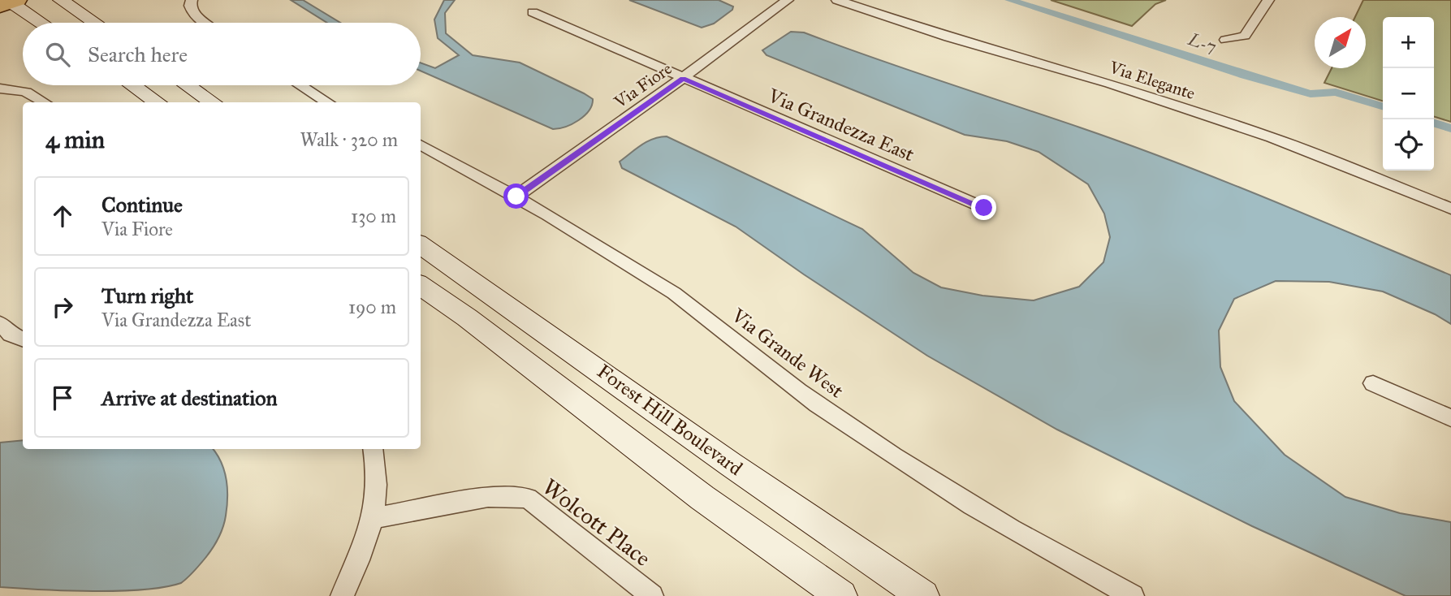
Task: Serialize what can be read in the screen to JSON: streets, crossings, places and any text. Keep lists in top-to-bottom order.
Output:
{
  "streets": {
    "main road": ["Forest Hill Boulevard"],
    "street": [
      "Via Elegante",
      "Via Fiore",
      "Via Grandezza East",
      "Via Grande West",
      "Wolcott Place"
    ]
  },
  "crossings": [
    ["Via Fiore", "Via Grandezza East"],
    ["Via Fiore", "Via Grande West"]
  ],
  "water": ["L-7"],
  "north": "top right",
  "page": {
    "map_buttons": ["+", "−"],
    "search": "Search here",
    "heading": ["4 min", "Walk · 320 m"],
    "list": [
      ["Continue", "Via Fiore", "130 m"],
      ["Turn right", "Via Grandezza East", "190 m"],
      "Arrive at destination"
    ]
  }
}
